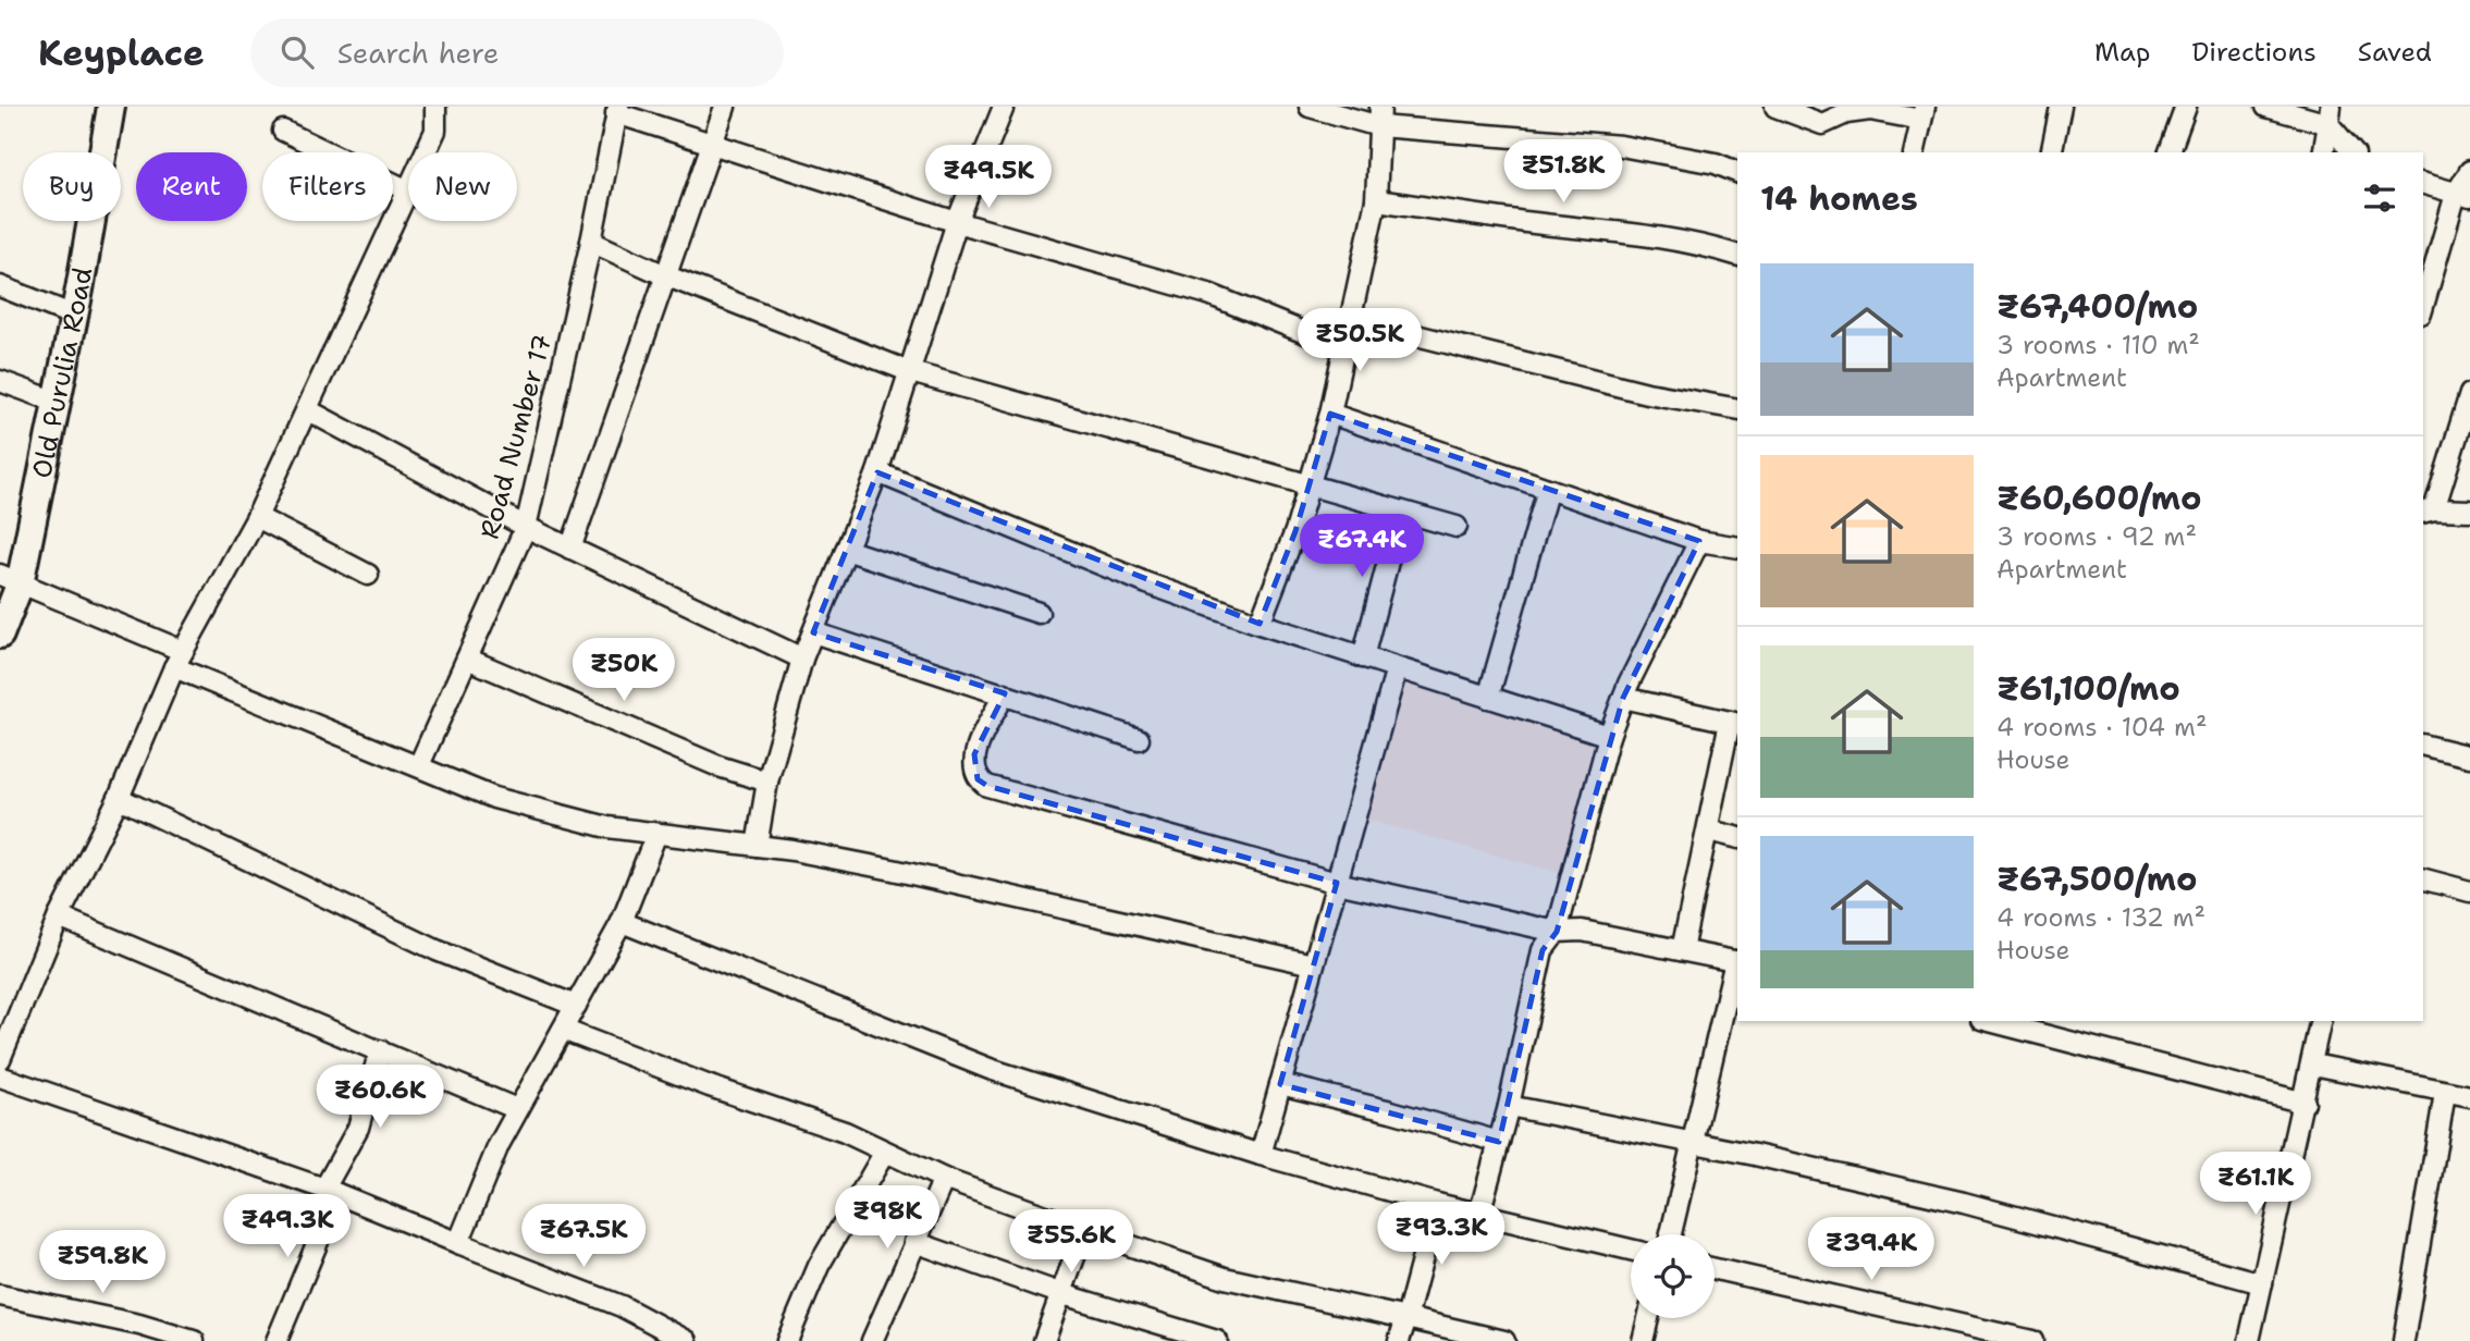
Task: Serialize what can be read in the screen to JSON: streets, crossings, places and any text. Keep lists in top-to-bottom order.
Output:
{
  "streets": {
    "main road": ["Old Purulia Road"],
    "street": ["Road Number 17"]
  },
  "page": {
    "header": "Keyplace",
    "search": "Search here",
    "nav": ["Map", "Directions", "Saved"],
    "price": [
      "₹51.8K",
      "₹49.5K",
      "₹50.5K",
      "₹67.4K",
      "₹50K",
      "₹60.6K",
      "₹61.1K",
      "₹98K",
      "₹49.3K",
      "₹93.3K",
      "₹67.5K",
      "₹55.6K",
      "₹39.4K",
      "₹59.8K"
    ],
    "chip": [
      "Buy",
      "Rent",
      "Filters",
      "New"
    ],
    "heading": "14 homes",
    "list": [
      {
        "name": "₹67,400/mo",
        "note": "3 rooms · 110 m² · Apartment"
      },
      {
        "name": "₹60,600/mo",
        "note": "3 rooms · 92 m² · Apartment"
      },
      {
        "name": "₹61,100/mo",
        "note": "4 rooms · 104 m² · House"
      },
      {
        "name": "₹67,500/mo",
        "note": "4 rooms · 132 m² · House"
      }
    ]
  }
}
